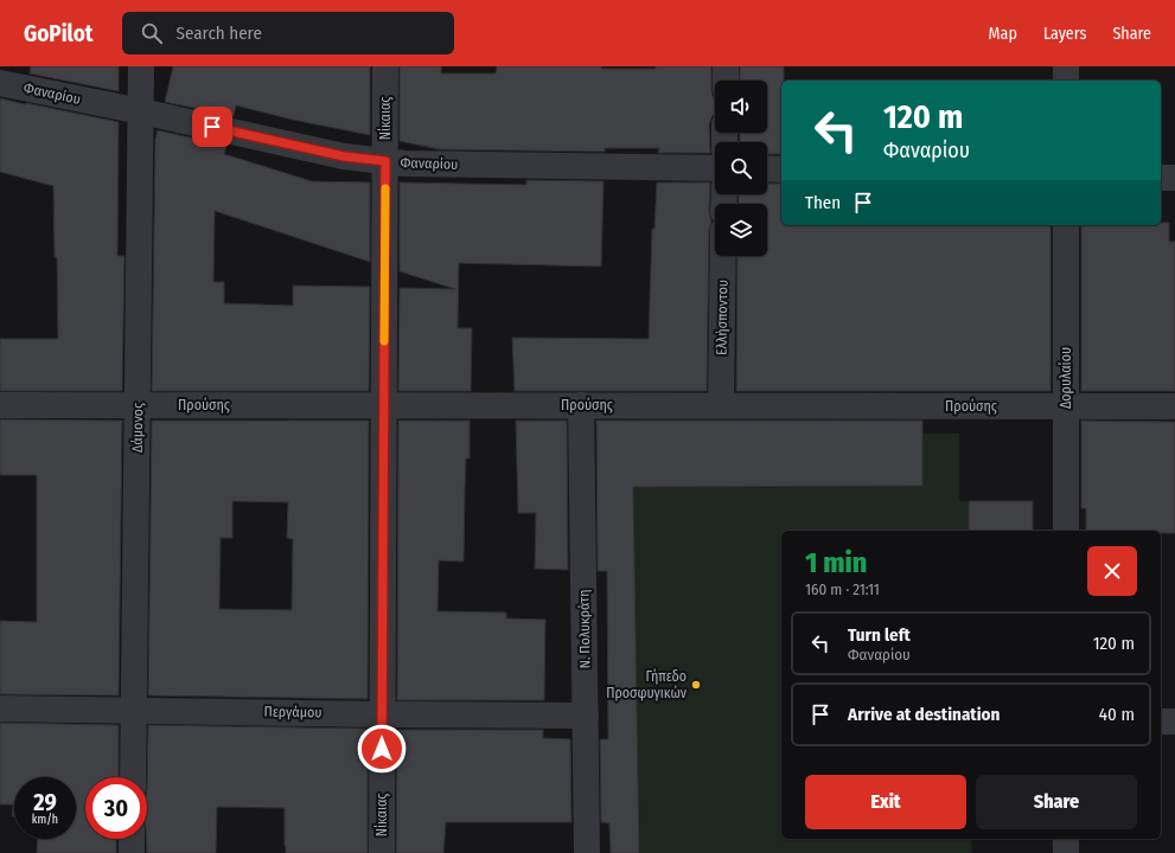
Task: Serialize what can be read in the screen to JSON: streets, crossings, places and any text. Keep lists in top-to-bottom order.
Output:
{
  "streets": {
    "street": [
      "Φαναρίου",
      "Νίκαιας",
      "Ελλήσποντου",
      "Δορυλαίου",
      "Προύσης",
      "Δάμονος",
      "Ν. Πολυκράτη",
      "Περγάμου"
    ]
  },
  "crossings": [
    ["Φαναρίου", "Νίκαιας"],
    ["Φαναρίου", "Δάμονος"],
    ["Νίκαιας", "Προύσης"],
    ["Νίκαιας", "Περγάμου"],
    ["Ελλήσποντου", "Προύσης"],
    ["Δορυλαίου", "Προύσης"],
    ["Προύσης", "Δάμονος"],
    ["Προύσης", "Ν. Πολυκράτη"],
    ["Δάμονος", "Περγάμου"],
    ["Ν. Πολυκράτη", "Περγάμου"]
  ],
  "places": ["Γήπεδο Προσφυγικών"],
  "page": {
    "header": "GoPilot",
    "search": "Search here",
    "nav": ["Map", "Layers", "Share"],
    "turn": ["120 m", "Φαναρίου"],
    "then": "Then",
    "heading": ["1 min", "160 m · 21:11"],
    "list": [
      {
        "name": "Turn left",
        "note": "Φαναρίου",
        "value": "120 m"
      },
      {
        "name": "Arrive at destination",
        "value": "40 m"
      }
    ],
    "buttons": ["Exit", "Share"],
    "speed": "29 km/h",
    "limit": "30"
  }
}
